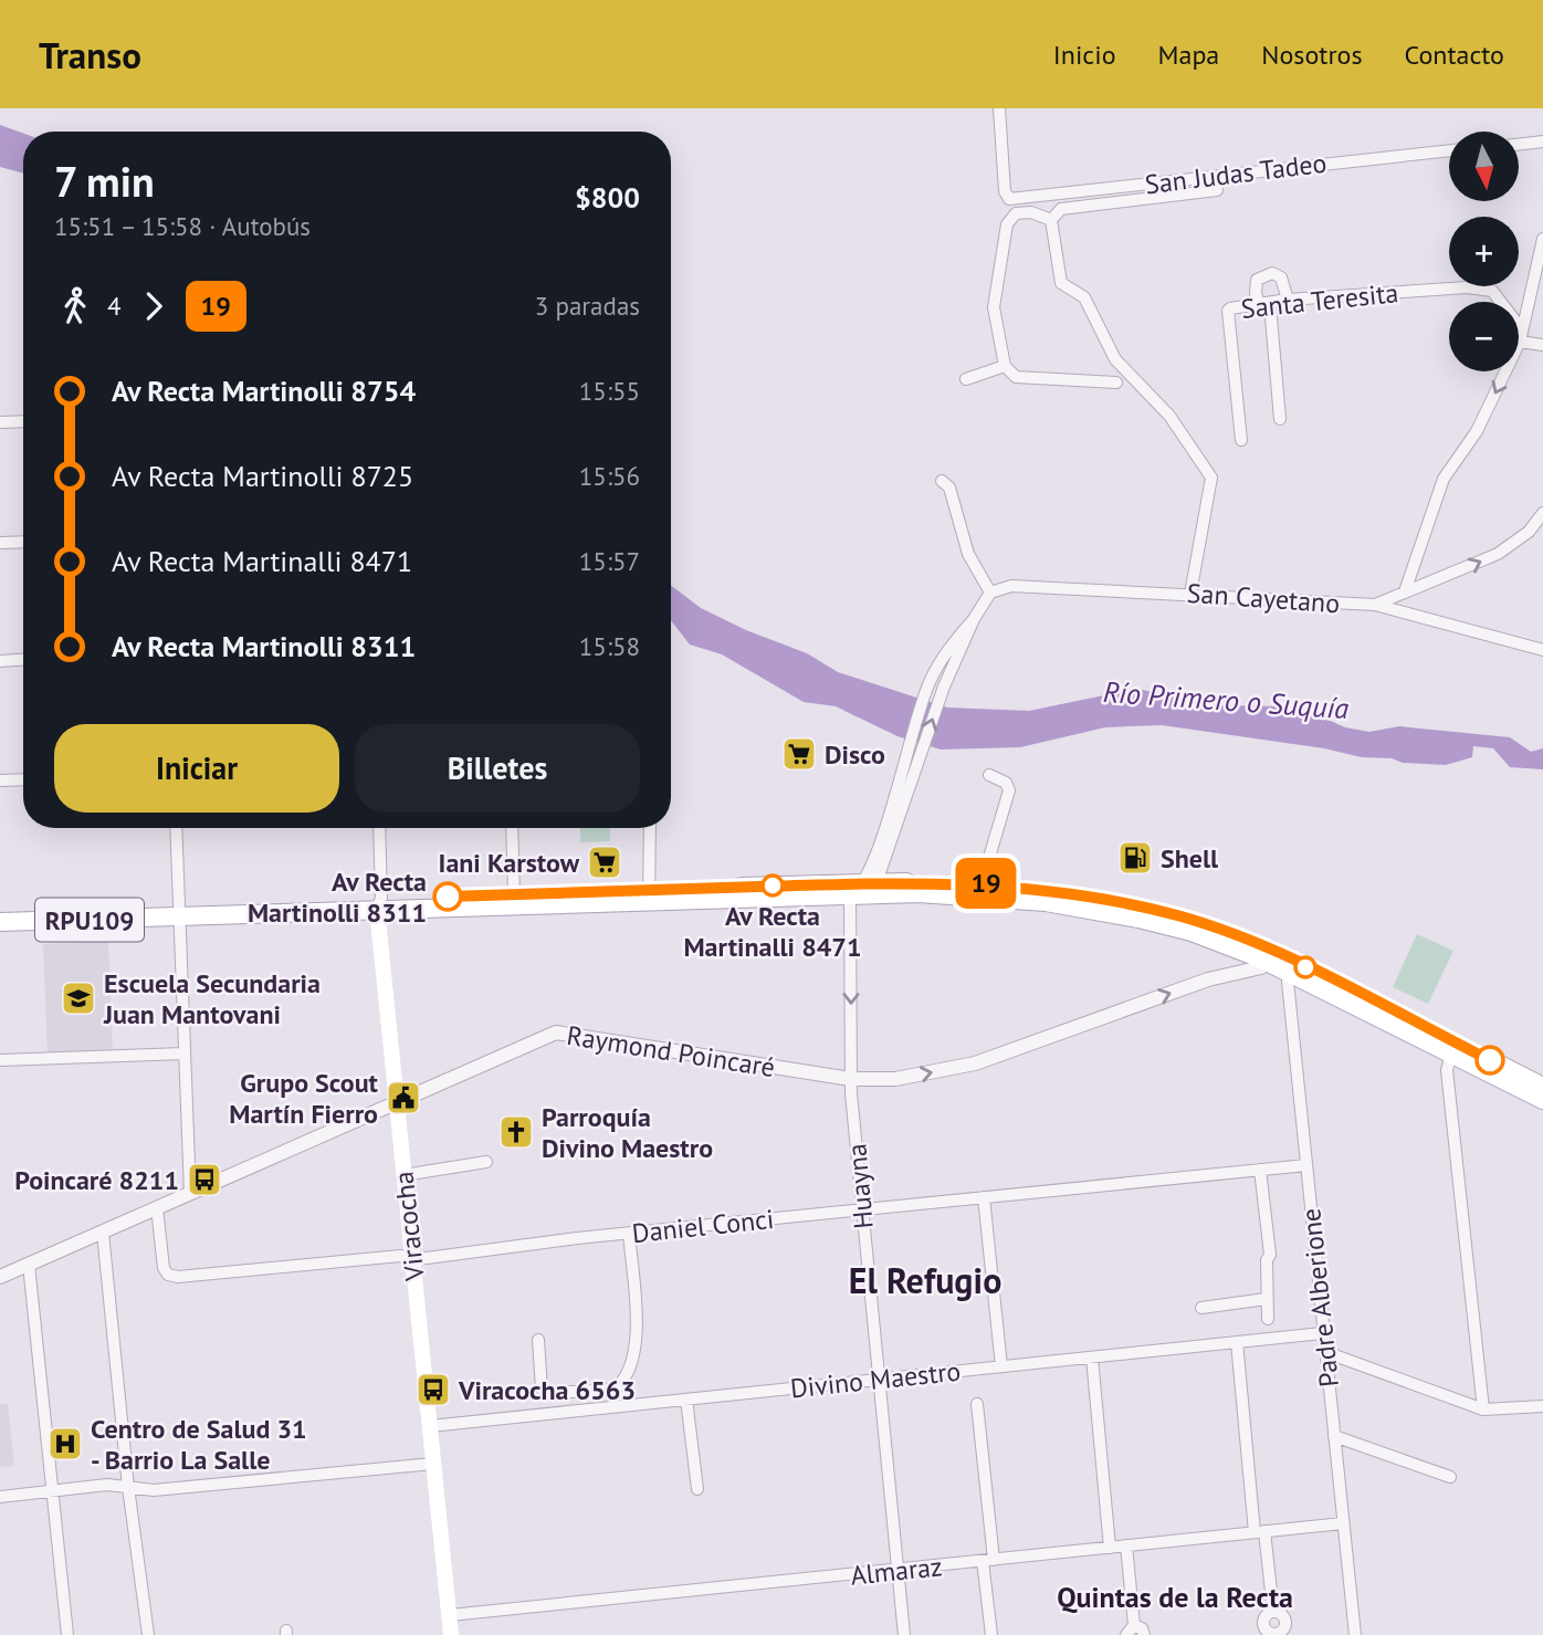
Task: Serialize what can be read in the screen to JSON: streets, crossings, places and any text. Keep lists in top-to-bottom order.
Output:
{
  "streets": {
    "main road": ["RPU109", "Viracocha"],
    "street": [
      "San Judas Tadeo",
      "Santa Teresita",
      "San Cayetano",
      "Raymond Poincaré",
      "Huayna",
      "Daniel Conci",
      "Padre Alberione",
      "Divino Maestro",
      "Almaraz"
    ]
  },
  "crossings": [
    ["RPU109", "Raymond Poincaré"],
    ["RPU109", "Huayna"],
    ["RPU109", "Viracocha"],
    ["RPU109", "Padre Alberione"],
    ["Raymond Poincaré", "Huayna"],
    ["Raymond Poincaré", "Viracocha"],
    ["Raymond Poincaré", "Daniel Conci"],
    ["Huayna", "Daniel Conci"],
    ["Huayna", "Divino Maestro"],
    ["Huayna", "Almaraz"],
    ["Viracocha", "Daniel Conci"],
    ["Viracocha", "Divino Maestro"],
    ["Viracocha", "Almaraz"],
    ["Daniel Conci", "Padre Alberione"],
    ["Padre Alberione", "Divino Maestro"],
    ["Padre Alberione", "Almaraz"]
  ],
  "districts": ["El Refugio", "Quintas de la Recta"],
  "water": ["Río Primero o Suquía"],
  "places": {
    "supermarket": ["Disco", "Iani Karstow"],
    "fuel station": ["Shell"],
    "other": ["Av Recta Martinalli 8471", "Av Recta Martinolli 8311"],
    "school or university": ["Escuela Secundaria Juan Mantovani"],
    "public building": ["Grupo Scout Martín Fierro"],
    "church": ["Parroquía Divino Maestro"],
    "bus stop": ["Poincaré 8211", "Viracocha 6563"],
    "hospital": ["Centro de Salud 31 - Barrio La Salle"]
  },
  "lines": ["bus line 19"],
  "north": "bottom",
  "page": {
    "header": "Transo",
    "nav": [
      "Inicio",
      "Mapa",
      "Nosotros",
      "Contacto"
    ],
    "on_map": "19",
    "map_buttons": ["+", "−"],
    "heading": ["7 min", "15:51 – 15:58 · Autobús", "$800"],
    "legs": ["4", "19", "3 paradas"],
    "list": [
      {
        "name": "Av Recta Martinolli 8754",
        "value": "15:55"
      },
      {
        "name": "Av Recta Martinolli 8725",
        "value": "15:56"
      },
      {
        "name": "Av Recta Martinalli 8471",
        "value": "15:57"
      },
      {
        "name": "Av Recta Martinolli 8311",
        "value": "15:58"
      }
    ],
    "buttons": ["Iniciar", "Billetes"]
  }
}
